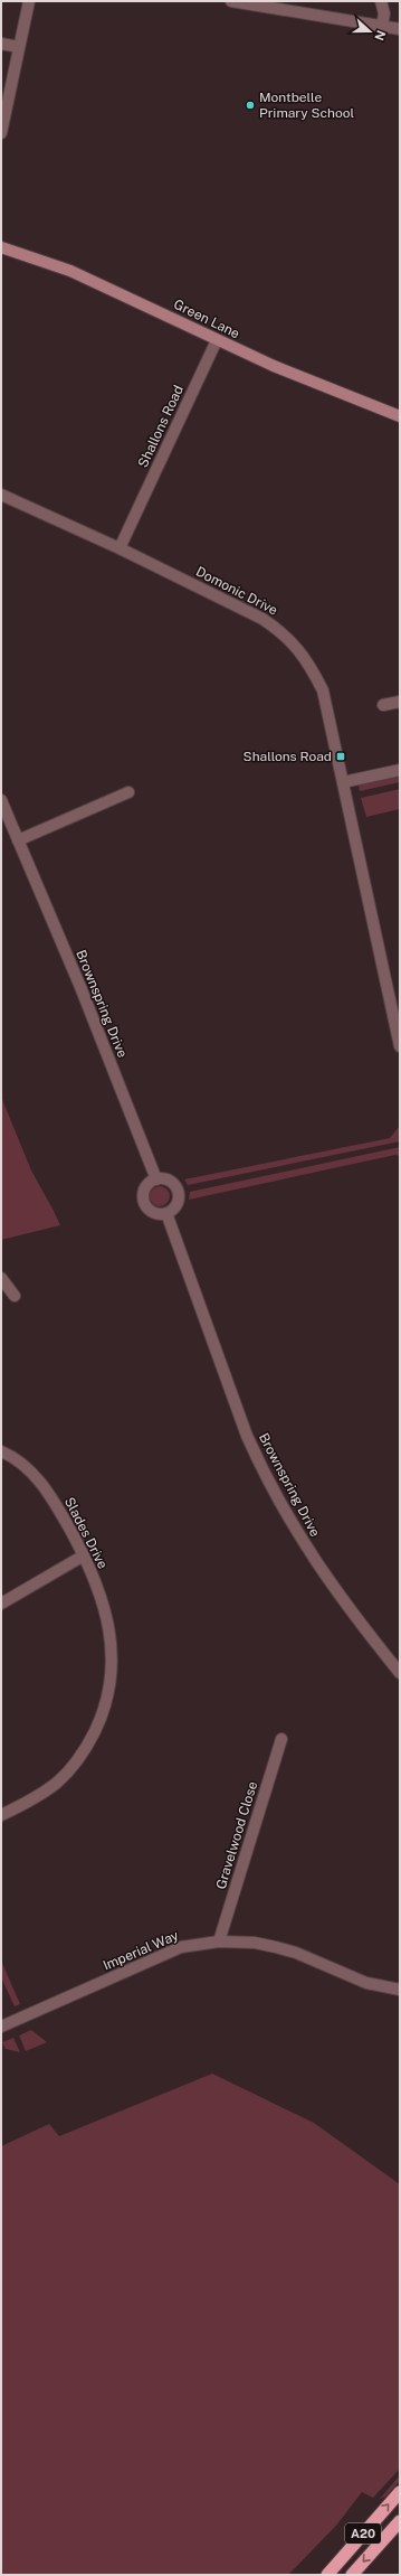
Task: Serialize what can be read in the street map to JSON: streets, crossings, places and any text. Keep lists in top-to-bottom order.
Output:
{
  "streets": {
    "highway": ["A20"],
    "main road": ["Green Lane"],
    "street": [
      "Shallons Road",
      "Domonic Drive",
      "Brownspring Drive",
      "Slades Drive",
      "Gravelwood Close",
      "Imperial Way"
    ]
  },
  "crossings": [
    ["Green Lane", "Shallons Road"],
    ["Shallons Road", "Domonic Drive"],
    ["Gravelwood Close", "Imperial Way"]
  ],
  "places": {
    "other": ["Montbelle Primary School"],
    "transit": ["Shallons Road"]
  },
  "north": "right"
}
